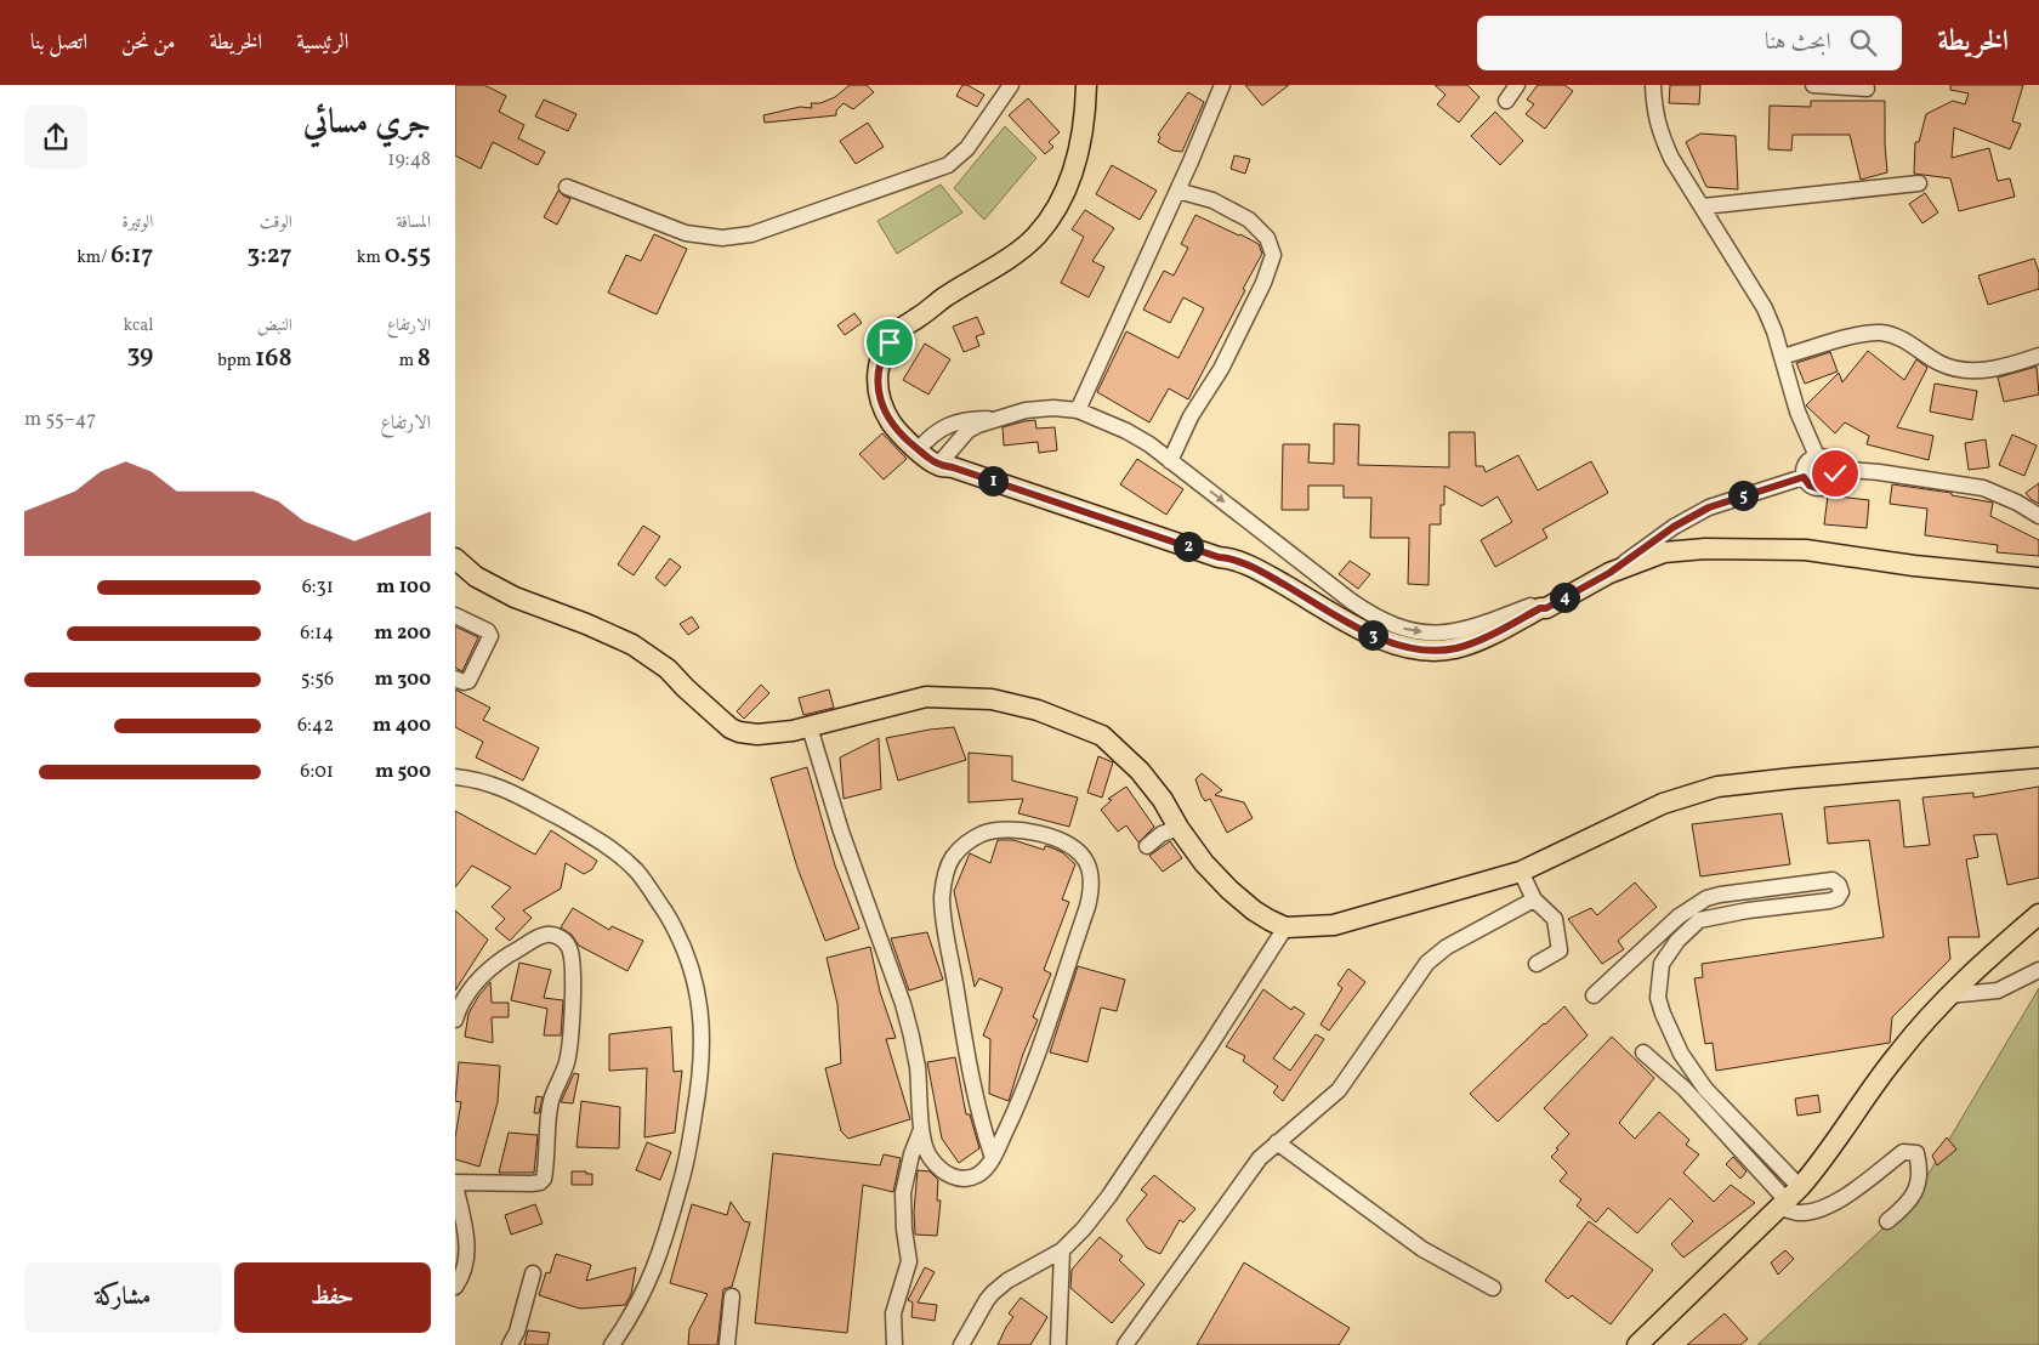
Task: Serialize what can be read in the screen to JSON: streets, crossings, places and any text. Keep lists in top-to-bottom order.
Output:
{
  "page": {
    "header": "الخريطة",
    "search": "ابحث هنا",
    "nav": [
      "الرئيسية",
      "الخريطة",
      "من نحن",
      "اتصل بنا"
    ],
    "heading": ["جري مسائي", "19:48"],
    "stats": [
      ["المسافة", "0.55 km"],
      ["الوقت", "3:27"],
      ["الوتيرة", "6:17 /km"],
      ["الارتفاع", "8 m"],
      ["النبض", "168 bpm"],
      ["kcal", "39"]
    ],
    "chart": ["الارتفاع", "47–55 m"],
    "pins": [
      "1",
      "5",
      "2",
      "4",
      "3"
    ],
    "list": [
      {
        "name": "100 m",
        "note": "6:31"
      },
      {
        "name": "200 m",
        "note": "6:14"
      },
      {
        "name": "300 m",
        "note": "5:56"
      },
      {
        "name": "400 m",
        "note": "6:42"
      },
      {
        "name": "500 m",
        "note": "6:01"
      }
    ],
    "buttons": ["حفظ", "مشاركة"]
  }
}
